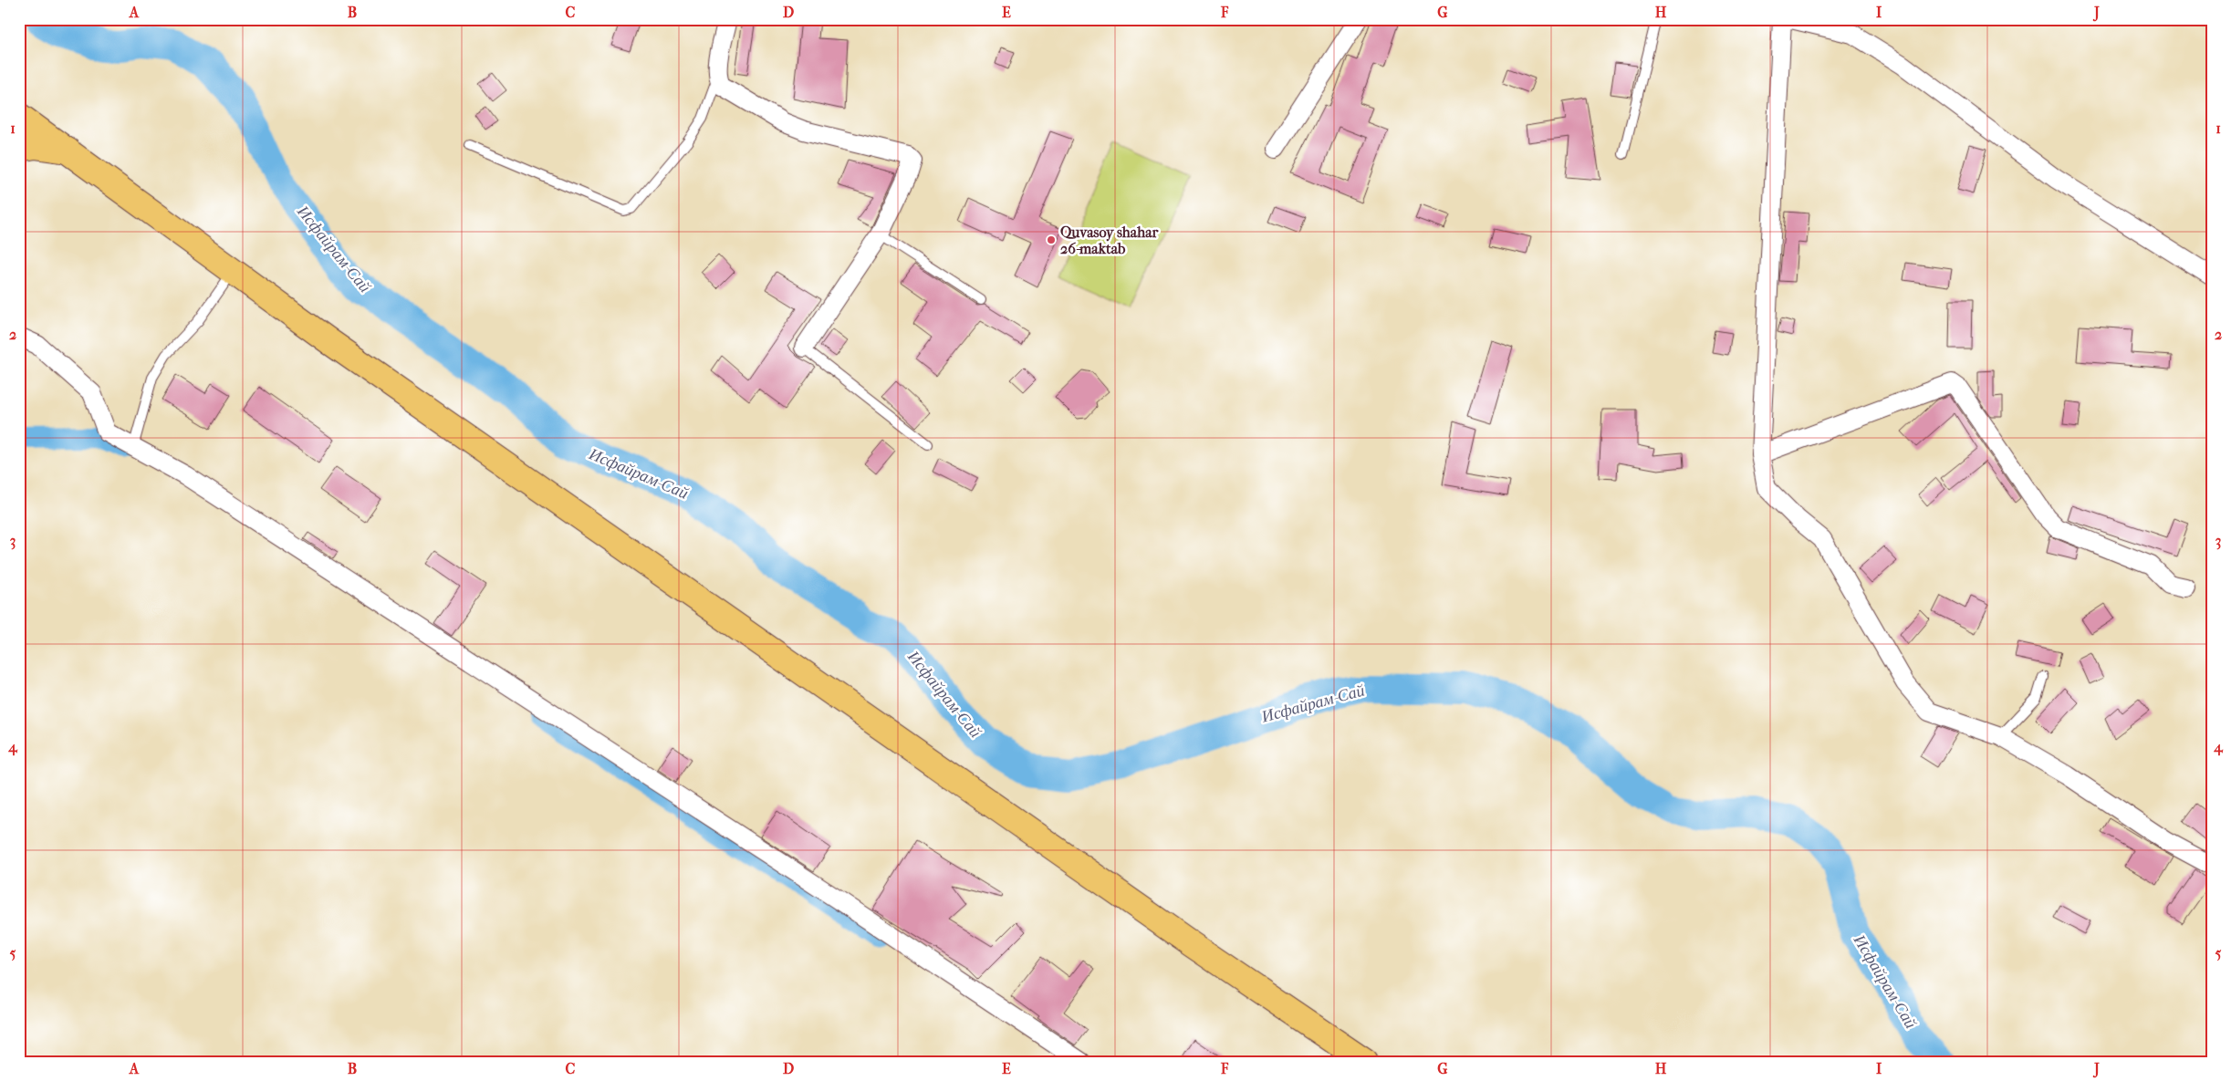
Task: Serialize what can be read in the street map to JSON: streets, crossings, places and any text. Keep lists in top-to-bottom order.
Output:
{
  "water": ["Исфайрам-Сай"],
  "places": ["Quvasoy shahar 26-maktab"],
  "grid": {
    "columns": [
      "A",
      "B",
      "C",
      "D",
      "E",
      "F",
      "G",
      "H",
      "I",
      "J"
    ],
    "rows": [
      "1",
      "2",
      "3",
      "4",
      "5"
    ]
  }
}
